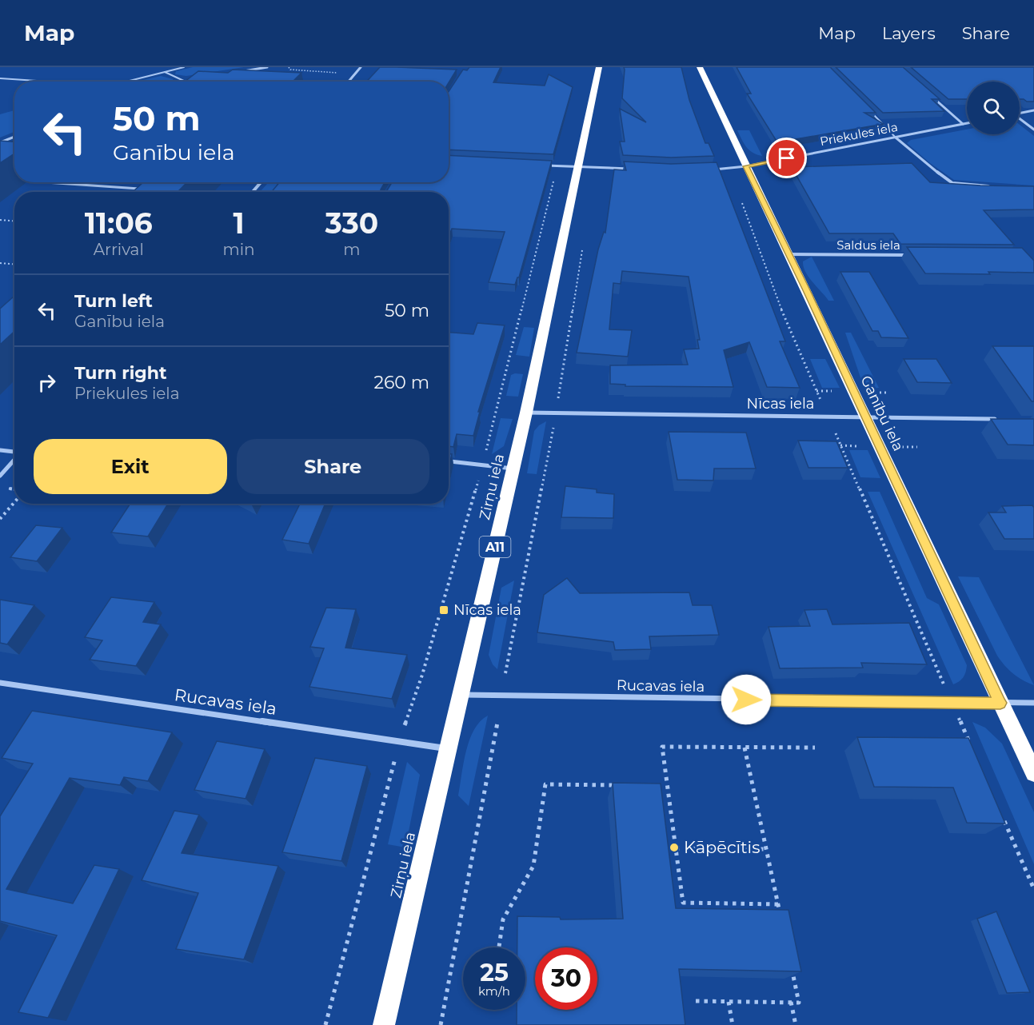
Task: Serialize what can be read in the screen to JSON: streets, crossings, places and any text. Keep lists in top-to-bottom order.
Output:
{
  "streets": {
    "highway": ["Ganību iela", "Zirņu iela", "A11"],
    "street": [
      "Priekules iela",
      "Saldus iela",
      "Nīcas iela",
      "Rucavas iela"
    ]
  },
  "crossings": [
    ["Priekules iela", "Ganību iela"],
    ["Saldus iela", "Ganību iela"],
    ["Nīcas iela", "Ganību iela"],
    ["Nīcas iela", "Zirņu iela"],
    ["Ganību iela", "Rucavas iela"],
    ["Zirņu iela", "Rucavas iela"]
  ],
  "places": {
    "transit": ["Nīcas iela"],
    "other": ["Kāpēcītis"]
  },
  "page": {
    "header": "Map",
    "nav": ["Map", "Layers", "Share"],
    "turn": ["50 m", "Ganību iela"],
    "eta": [
      "11:06",
      "Arrival",
      "1",
      "min",
      "330",
      "m"
    ],
    "list": [
      {
        "name": "Turn left",
        "note": "Ganību iela",
        "value": "50 m"
      },
      {
        "name": "Turn right",
        "note": "Priekules iela",
        "value": "260 m"
      }
    ],
    "buttons": ["Exit", "Share"],
    "speed": "25 km/h",
    "limit": "30"
  }
}
